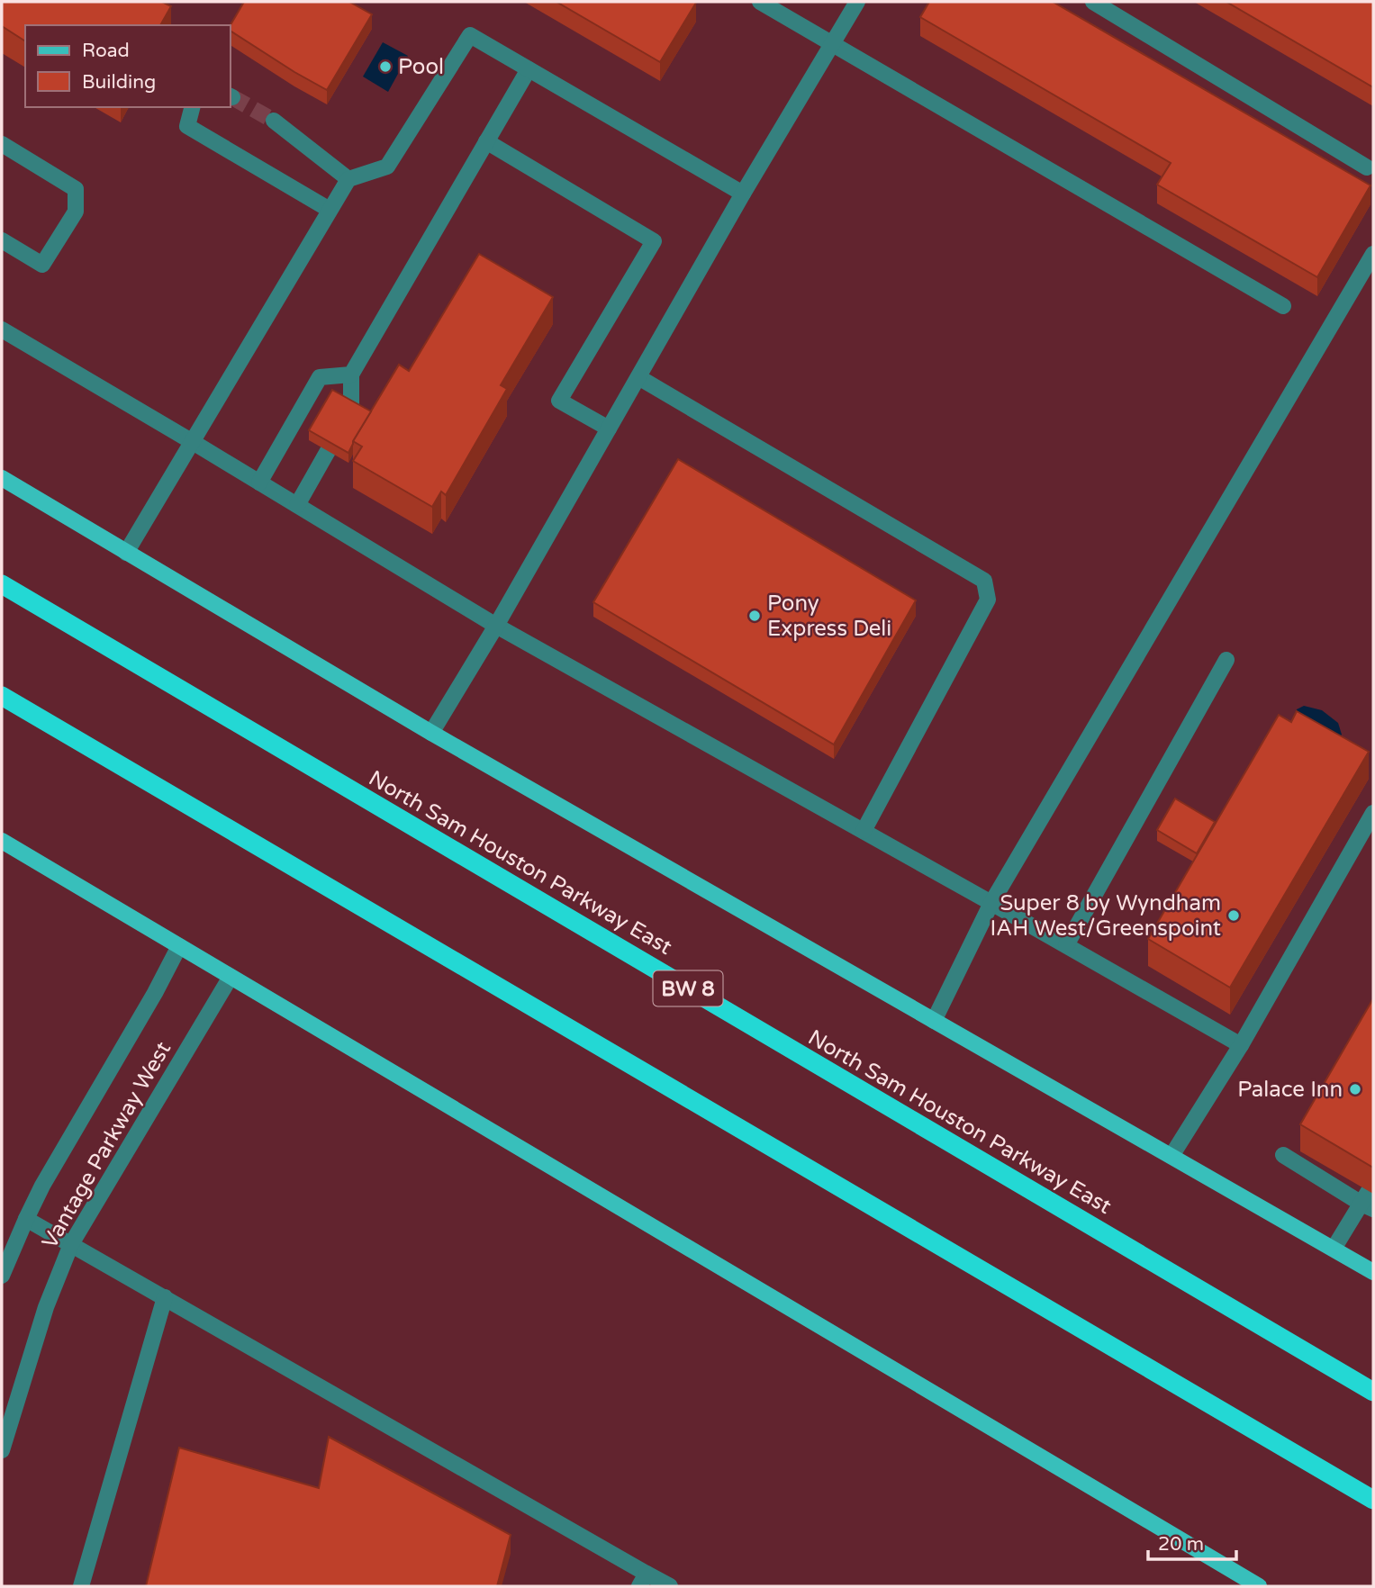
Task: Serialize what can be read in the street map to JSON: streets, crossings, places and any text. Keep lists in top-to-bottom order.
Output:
{
  "streets": {
    "highway": ["North Sam Houston Parkway East", "BW 8"],
    "street": ["Vantage Parkway West"]
  },
  "places": [
    "Pool",
    "Pony Express Deli",
    "Super 8 by Wyndham IAH West/Greenspoint",
    "Palace Inn"
  ],
  "legend": ["Road", "Building"],
  "scale_bar": "20 m"
}
